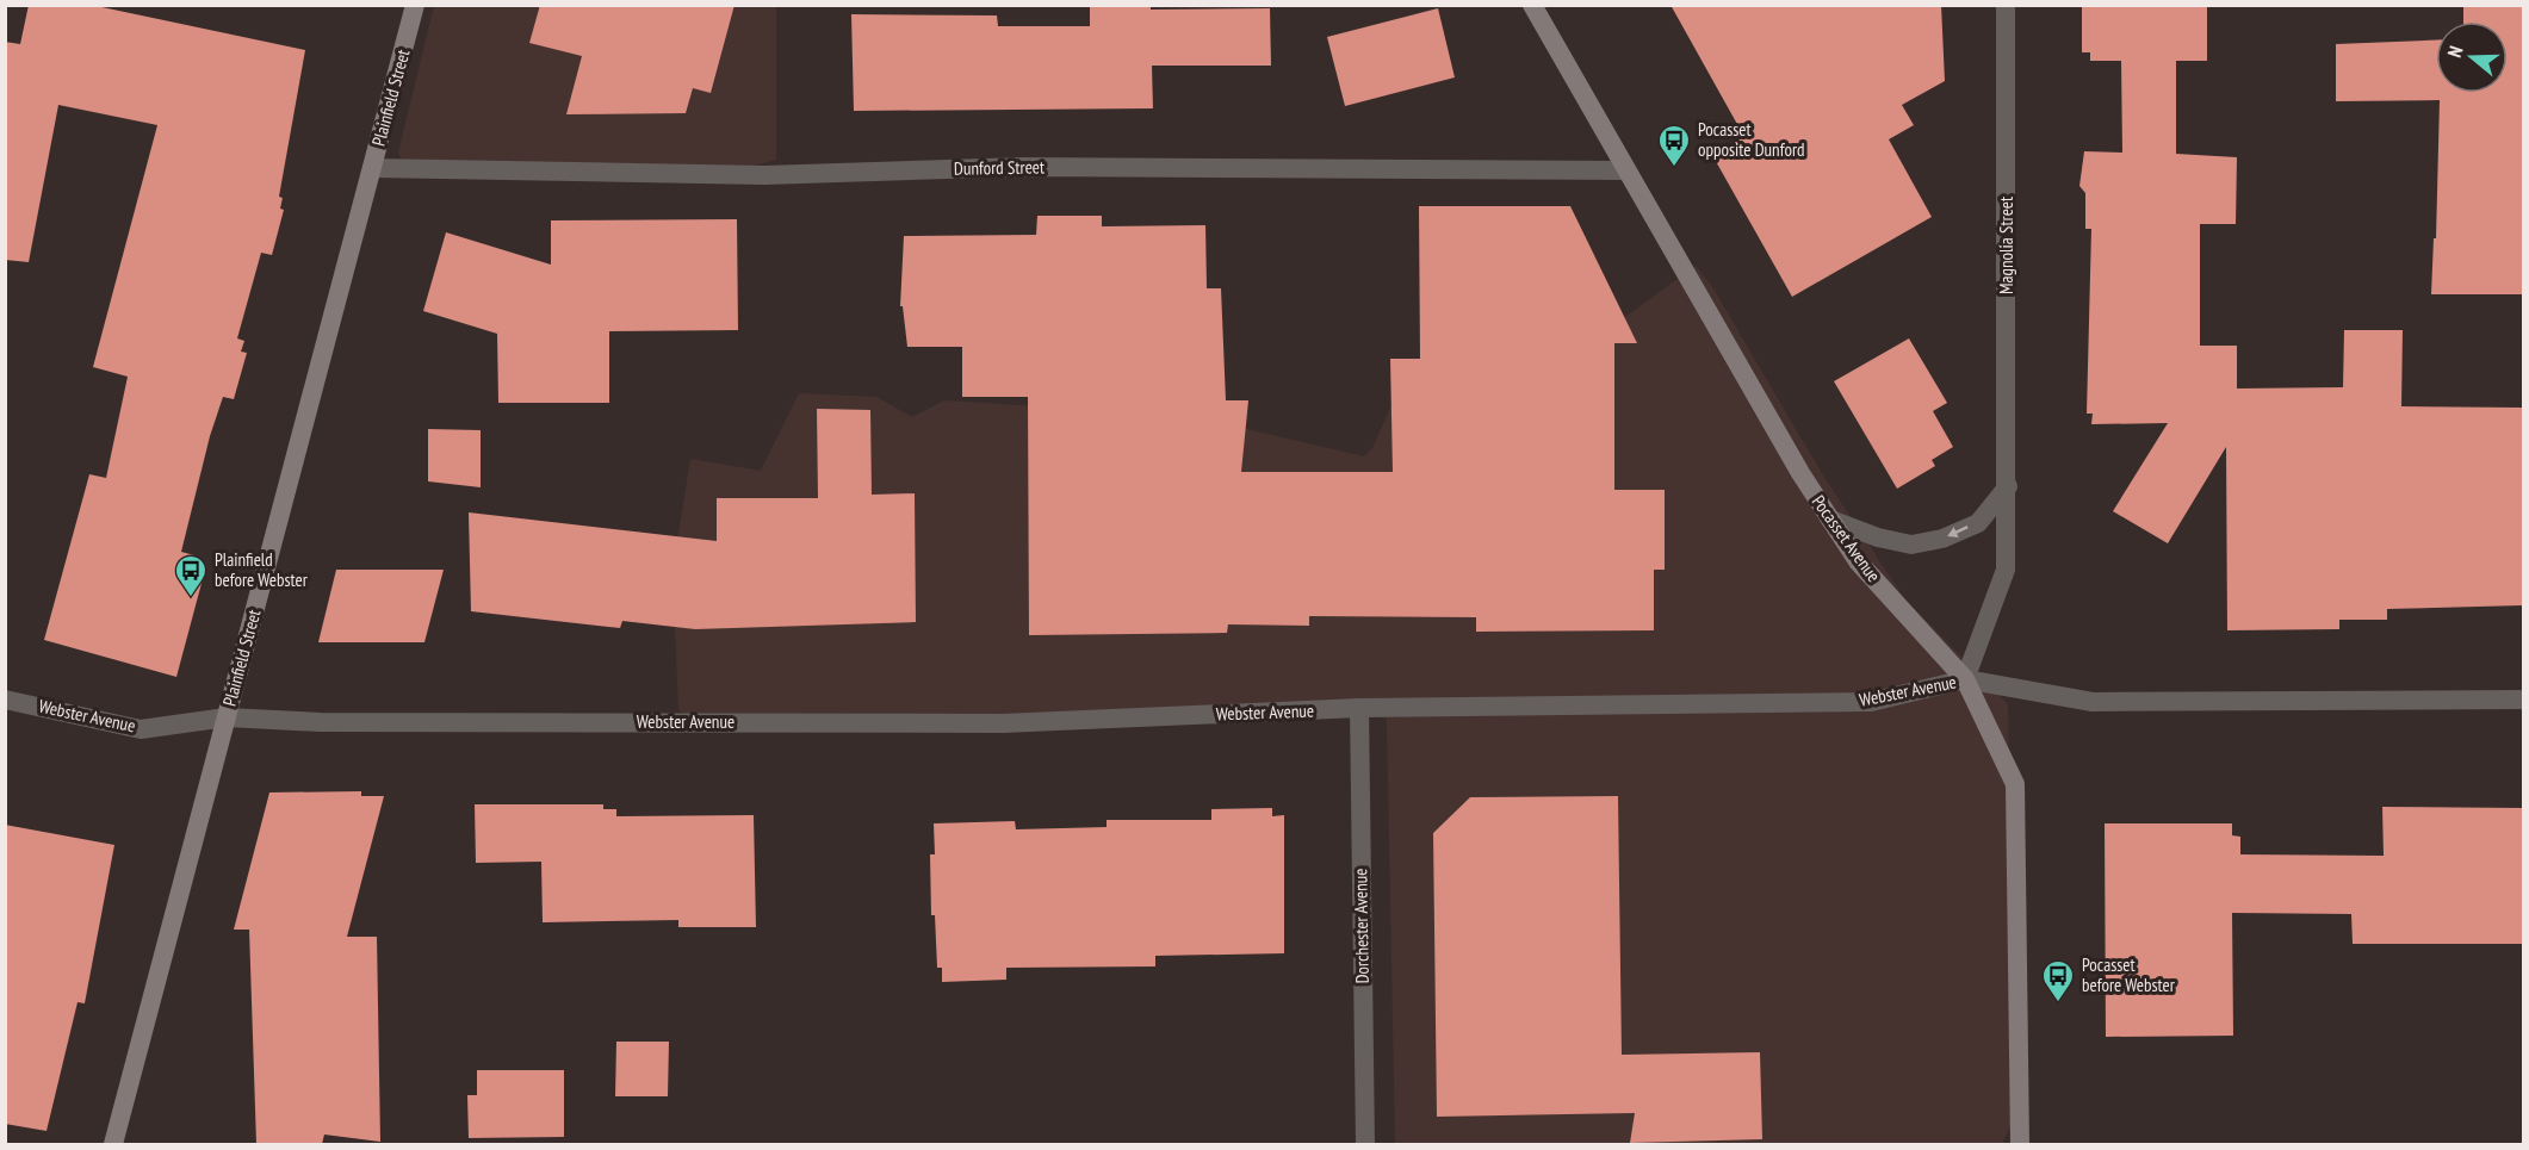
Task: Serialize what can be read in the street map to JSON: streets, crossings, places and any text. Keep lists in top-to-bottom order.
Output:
{
  "streets": {
    "main road": ["Plainfield Street", "Pocasset Avenue"],
    "street": [
      "Dunford Street",
      "Magnolia Street",
      "Webster Avenue",
      "Dorchester Avenue"
    ]
  },
  "crossings": [
    ["Plainfield Street", "Dunford Street"],
    ["Plainfield Street", "Webster Avenue"],
    ["Dunford Street", "Pocasset Avenue"],
    ["Magnolia Street", "Pocasset Avenue"],
    ["Magnolia Street", "Webster Avenue"],
    ["Pocasset Avenue", "Webster Avenue"],
    ["Webster Avenue", "Dorchester Avenue"]
  ],
  "places": {
    "bus stop": ["Pocasset opposite Dunford", "Plainfield before Webster", "Pocasset before Webster"]
  },
  "north": "left"
}
